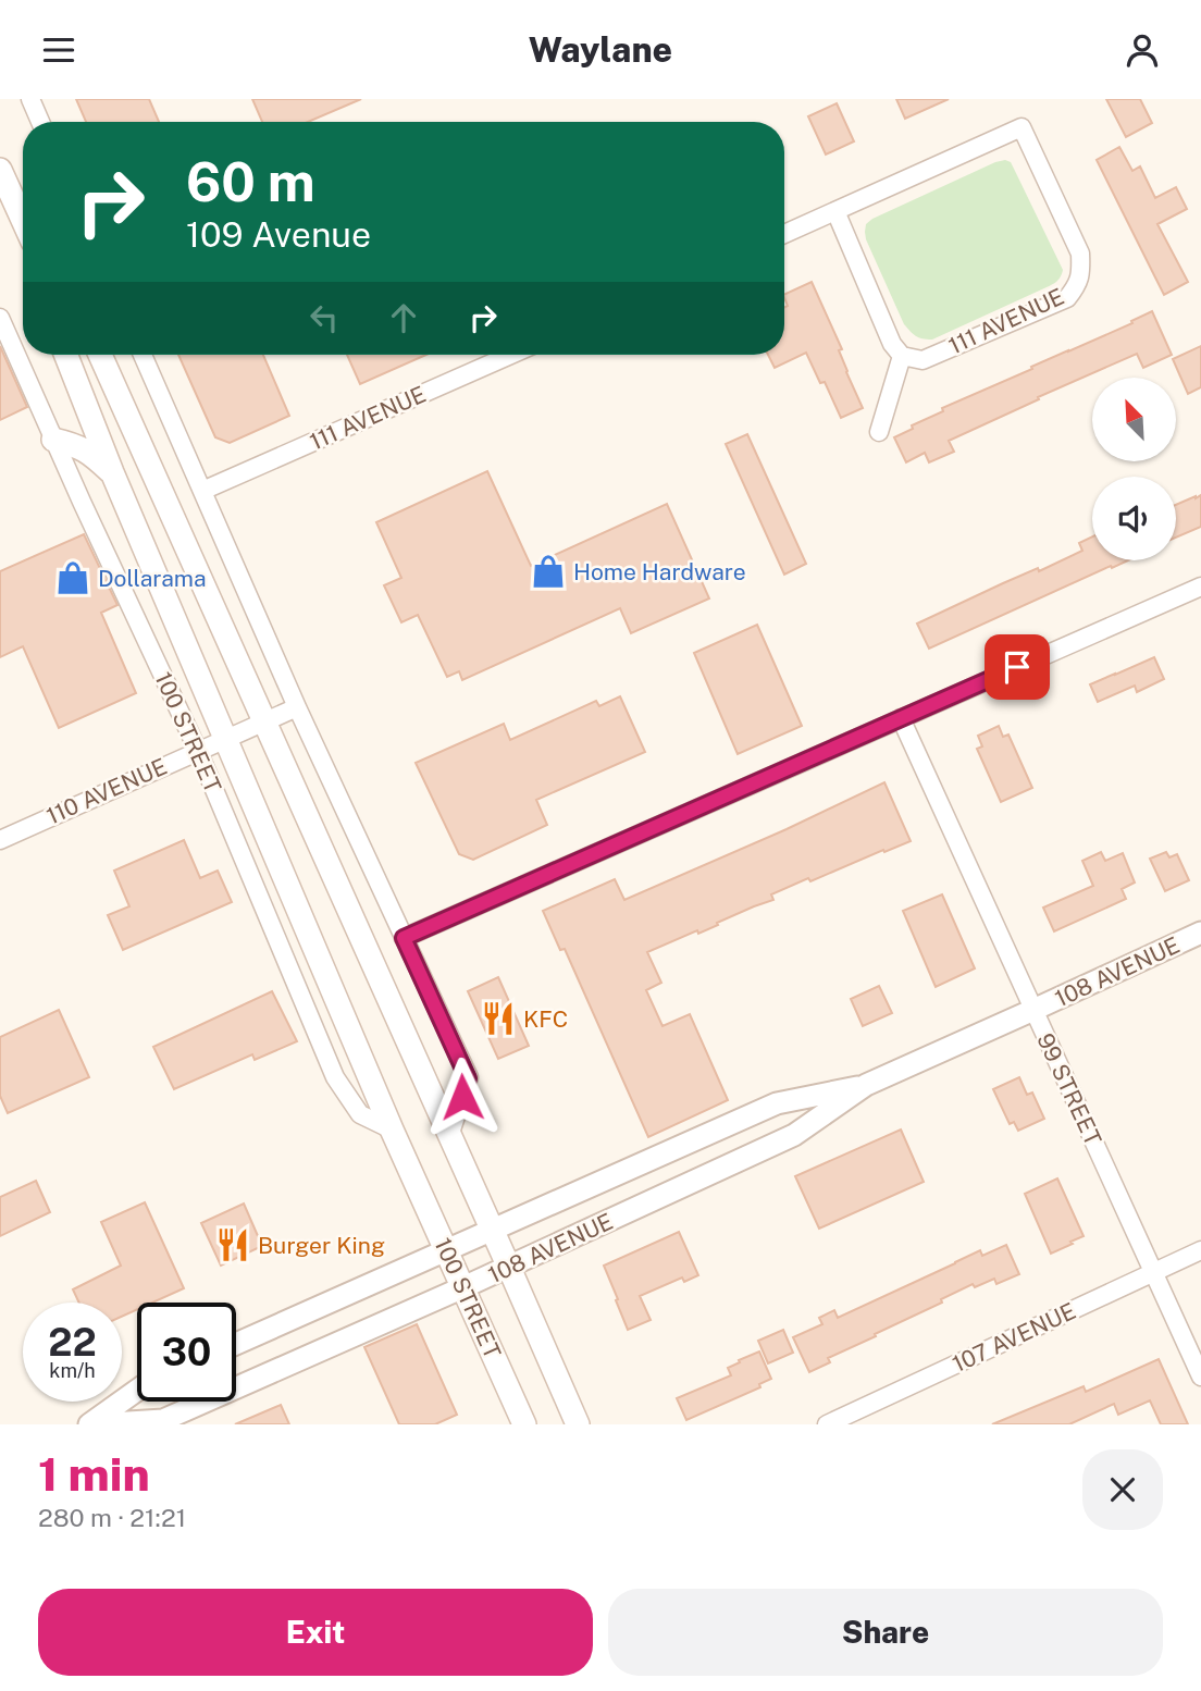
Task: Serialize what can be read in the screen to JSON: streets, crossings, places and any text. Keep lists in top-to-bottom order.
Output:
{
  "streets": {
    "main road": ["100 STREET"],
    "street": [
      "111 AVENUE",
      "110 AVENUE",
      "108 AVENUE",
      "99 STREET",
      "107 AVENUE"
    ]
  },
  "crossings": [
    ["100 STREET", "110 AVENUE"],
    ["100 STREET", "108 AVENUE"],
    ["108 AVENUE", "99 STREET"],
    ["99 STREET", "107 AVENUE"]
  ],
  "places": {
    "shop": ["Home Hardware", "Dollarama"],
    "restaurant": ["KFC", "Burger King"]
  },
  "north": "top left",
  "page": {
    "header": "Waylane",
    "turn": ["60 m", "109 Avenue"],
    "speed": "22 km/h",
    "limit": "30",
    "heading": ["1 min", "280 m · 21:21"],
    "buttons": ["Exit", "Share"]
  }
}
